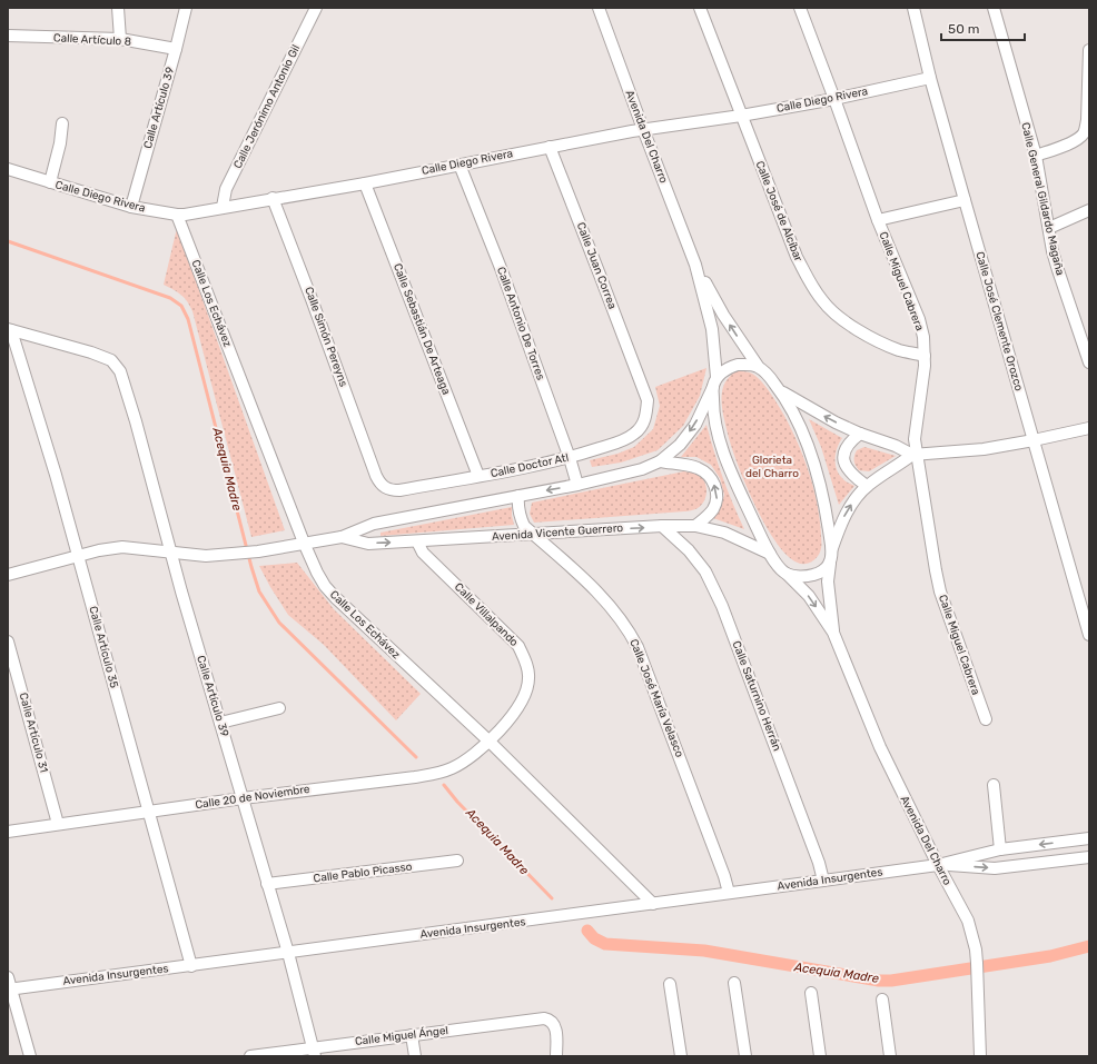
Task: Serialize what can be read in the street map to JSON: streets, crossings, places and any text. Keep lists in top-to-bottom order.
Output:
{
  "streets": {
    "street": [
      "Calle Artículo 8",
      "Calle Diego Rivera",
      "Calle Jerónimo Antonio Gil",
      "Calle Artículo 39",
      "Avenida Del Charro",
      "Calle General Gildardo Magaña",
      "Calle José de Alcíbar",
      "Calle Juan Correa",
      "Calle Miguel Cabrera",
      "Calle Los Echávez",
      "Calle José Clemente Orozco",
      "Calle Antonio De Torres",
      "Calle Sebastián De Arteaga",
      "Calle Simón Pereyns",
      "Calle Doctor Atl",
      "Avenida Vicente Guerrero",
      "Calle Villalpando",
      "Calle Artículo 35",
      "Calle Saturnino Herrán",
      "Calle José María Velasco",
      "Calle Artículo 31",
      "Calle 20 de Noviembre",
      "Calle Pablo Picasso",
      "Avenida Insurgentes",
      "Calle Miguel Ángel"
    ]
  },
  "crossings": [
    ["Calle Artículo 8", "Calle Artículo 39"],
    ["Calle Diego Rivera", "Calle Jerónimo Antonio Gil"],
    ["Calle Diego Rivera", "Calle Artículo 39"],
    ["Calle Diego Rivera", "Avenida Del Charro"],
    ["Calle Diego Rivera", "Calle José de Alcíbar"],
    ["Calle Diego Rivera", "Calle Juan Correa"],
    ["Calle Diego Rivera", "Calle Miguel Cabrera"],
    ["Calle Diego Rivera", "Calle Los Echávez"],
    ["Calle Diego Rivera", "Calle José Clemente Orozco"],
    ["Calle Diego Rivera", "Calle Antonio De Torres"],
    ["Calle Diego Rivera", "Calle Sebastián De Arteaga"],
    ["Calle Diego Rivera", "Calle Simón Pereyns"],
    ["Calle Artículo 39", "Avenida Vicente Guerrero"],
    ["Calle Artículo 39", "Calle Artículo 35"],
    ["Calle Artículo 39", "Calle 20 de Noviembre"],
    ["Calle Artículo 39", "Calle Pablo Picasso"],
    ["Calle Artículo 39", "Avenida Insurgentes"],
    ["Calle Artículo 39", "Calle Miguel Ángel"],
    ["Avenida Del Charro", "Avenida Vicente Guerrero"],
    ["Avenida Del Charro", "Avenida Insurgentes"],
    ["Calle José de Alcíbar", "Calle Miguel Cabrera"],
    ["Calle Juan Correa", "Calle Doctor Atl"],
    ["Calle Los Echávez", "Avenida Vicente Guerrero"],
    ["Calle Los Echávez", "Calle Villalpando"],
    ["Calle Los Echávez", "Calle 20 de Noviembre"],
    ["Calle Los Echávez", "Avenida Insurgentes"],
    ["Calle Antonio De Torres", "Calle Doctor Atl"],
    ["Calle Antonio De Torres", "Avenida Vicente Guerrero"],
    ["Calle Sebastián De Arteaga", "Calle Doctor Atl"],
    ["Calle Simón Pereyns", "Calle Doctor Atl"],
    ["Avenida Vicente Guerrero", "Calle Villalpando"],
    ["Avenida Vicente Guerrero", "Calle Artículo 35"],
    ["Avenida Vicente Guerrero", "Calle Saturnino Herrán"],
    ["Avenida Vicente Guerrero", "Calle José María Velasco"],
    ["Calle Villalpando", "Calle 20 de Noviembre"],
    ["Calle Artículo 35", "Calle 20 de Noviembre"],
    ["Calle Artículo 35", "Avenida Insurgentes"],
    ["Calle Saturnino Herrán", "Avenida Insurgentes"],
    ["Calle José María Velasco", "Avenida Insurgentes"],
    ["Calle Artículo 31", "Calle 20 de Noviembre"]
  ],
  "water": ["Acequia Madre"],
  "parks": ["Glorieta del Charro"],
  "scale_bar": "50 m"
}
